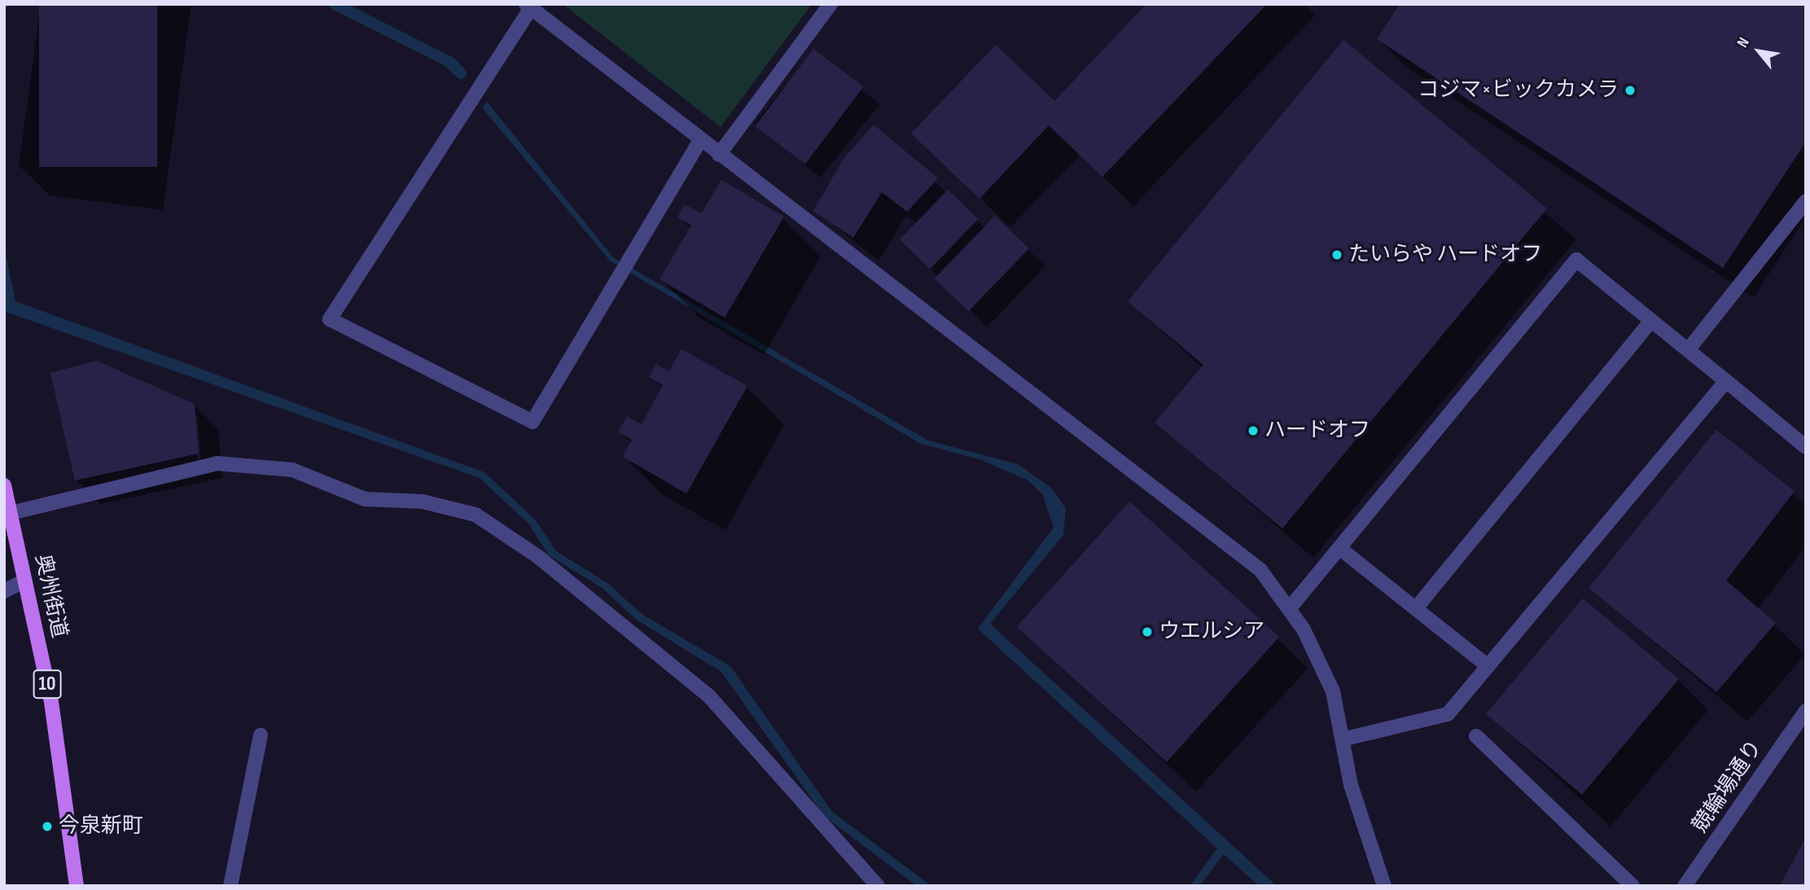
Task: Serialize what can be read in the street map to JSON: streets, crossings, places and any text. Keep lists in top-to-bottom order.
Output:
{
  "streets": {
    "main road": ["奥州街道", "10"],
    "street": ["競輪場通り"]
  },
  "places": [
    "コジマ×ビックカメラ",
    "たいらや ハードオフ",
    "ハードオフ",
    "ウエルシア",
    "今泉新町"
  ],
  "north": "top left"
}
